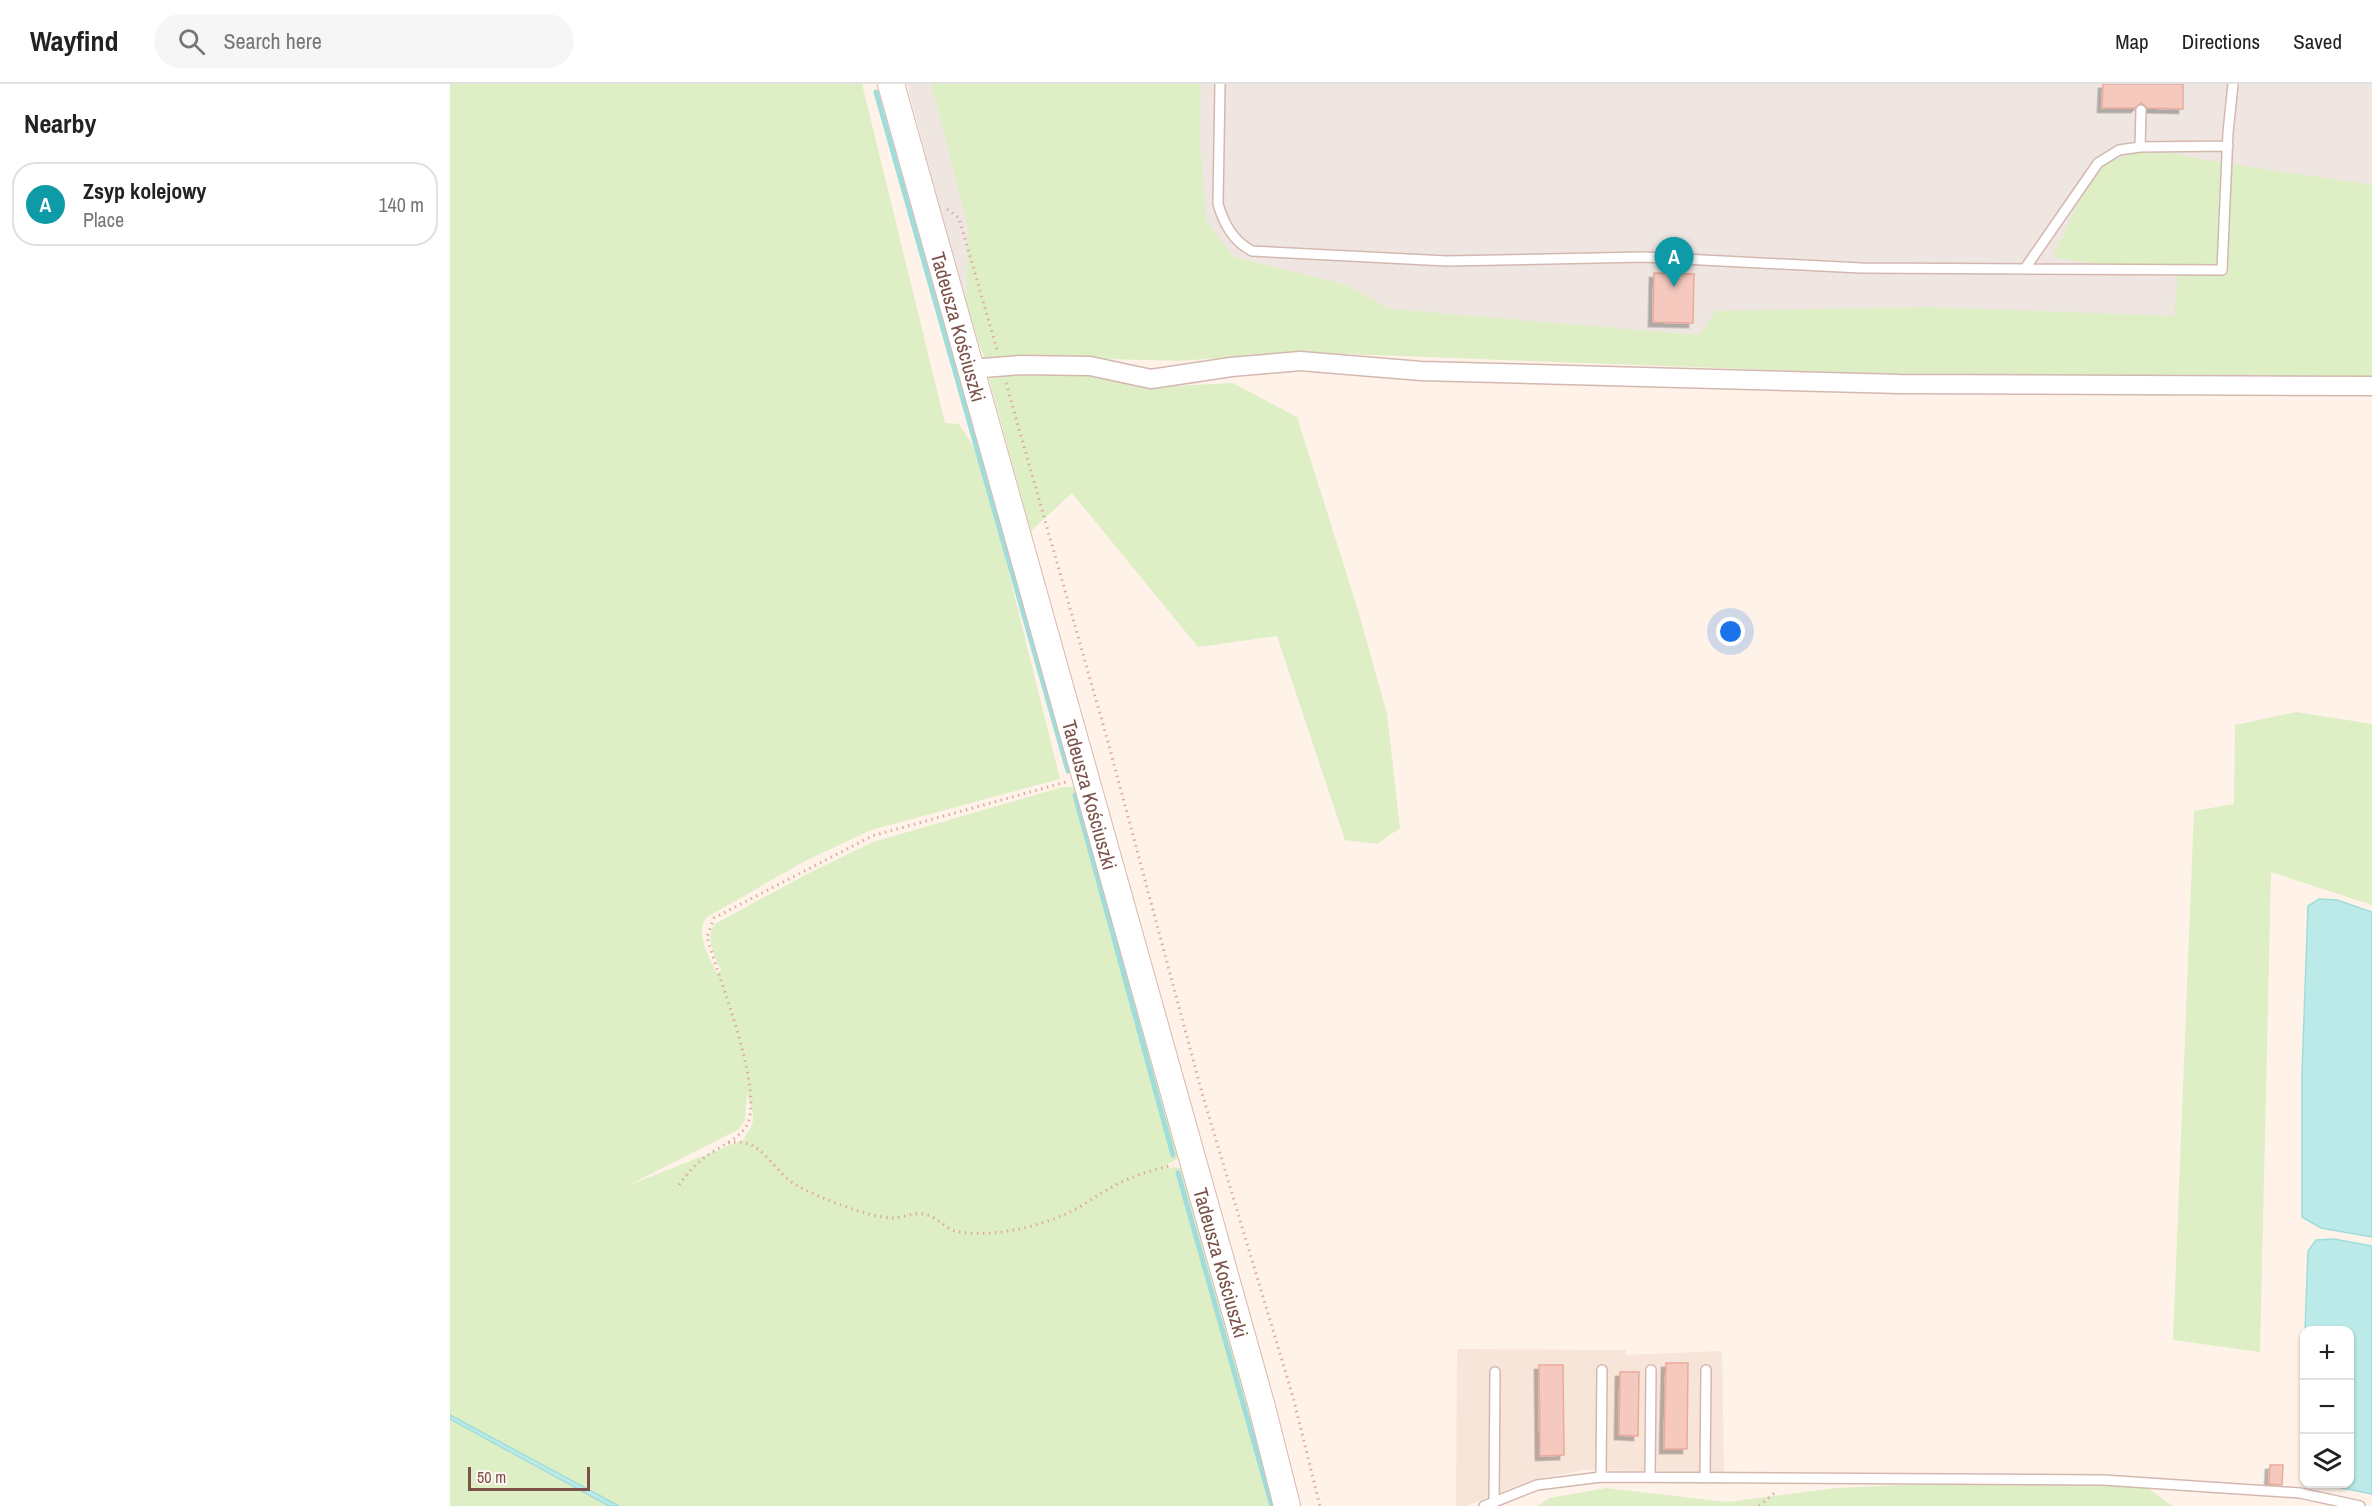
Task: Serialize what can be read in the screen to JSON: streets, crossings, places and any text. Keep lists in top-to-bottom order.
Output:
{
  "streets": {
    "main road": ["Tadeusza Kościuszki"]
  },
  "scale_bar": "50 m",
  "page": {
    "header": "Wayfind",
    "search": "Search here",
    "nav": ["Map", "Directions", "Saved"],
    "heading": "Nearby",
    "list": [
      {
        "mark": "A",
        "name": "Zsyp kolejowy",
        "note": "Place",
        "value": "140 m"
      }
    ],
    "pins": "A",
    "map_buttons": ["+", "−"],
    "scale": "50 m"
  }
}
